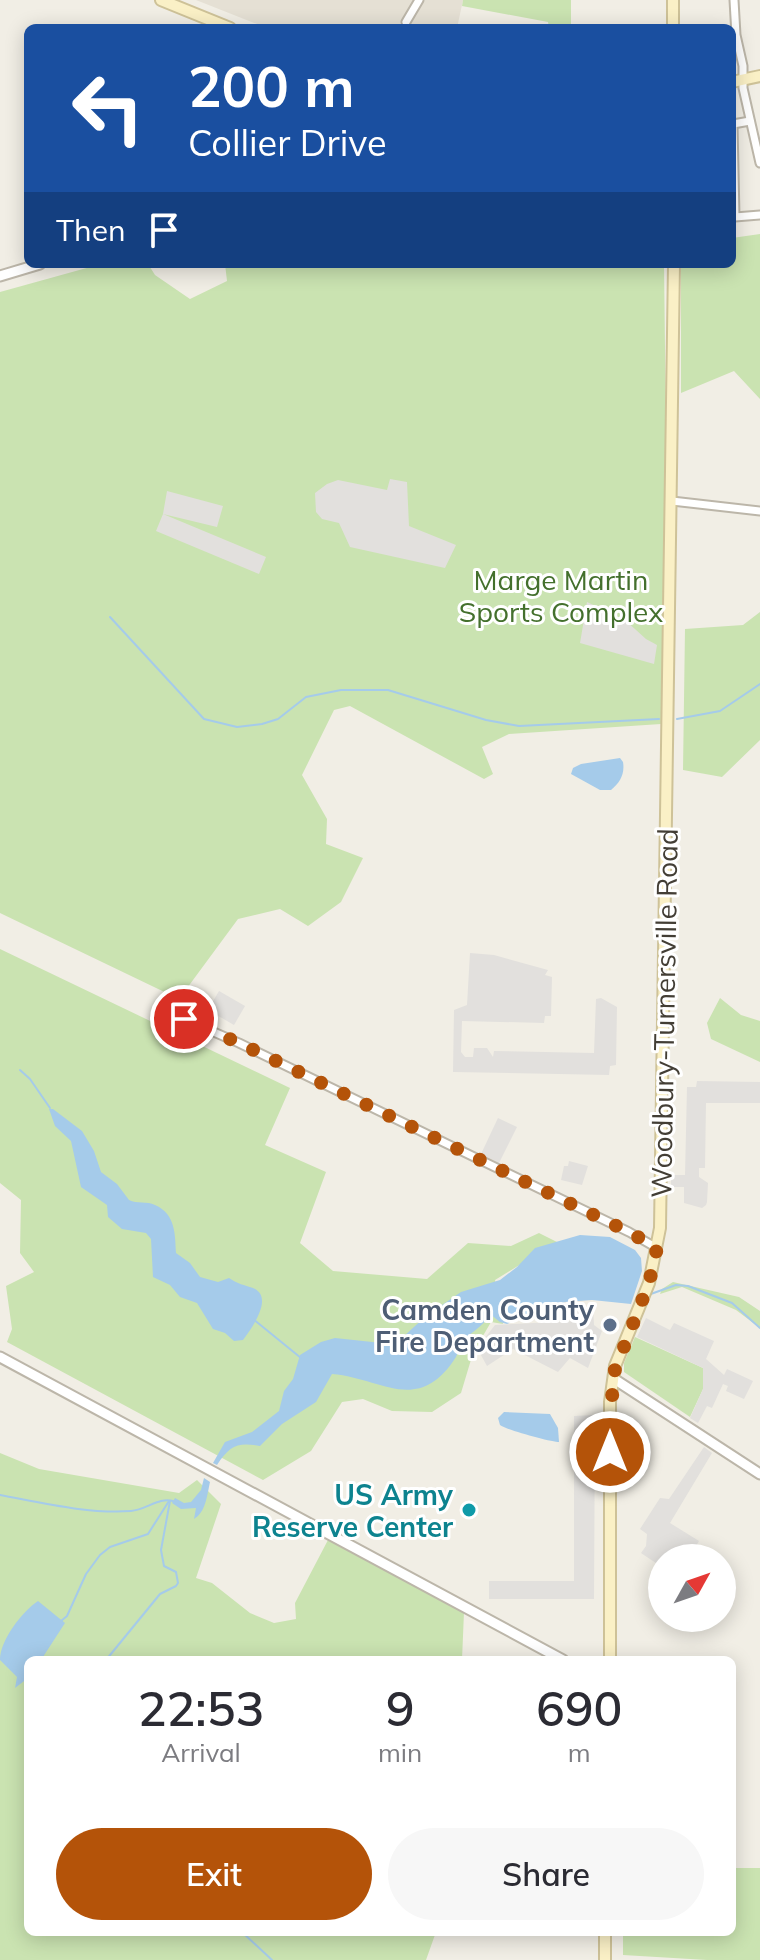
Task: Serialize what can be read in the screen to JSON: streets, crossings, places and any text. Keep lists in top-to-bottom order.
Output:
{
  "streets": {
    "main road": ["Woodbury-Turnersville Road"]
  },
  "parks": ["Marge Martin Sports Complex"],
  "places": ["Camden County Fire Department", "US Army Reserve Center"],
  "north": "top right",
  "page": {
    "turn": ["200 m", "Collier Drive"],
    "then": "Then",
    "eta": [
      "22:53",
      "Arrival",
      "9",
      "min",
      "690",
      "m"
    ],
    "buttons": ["Exit", "Share"]
  }
}
